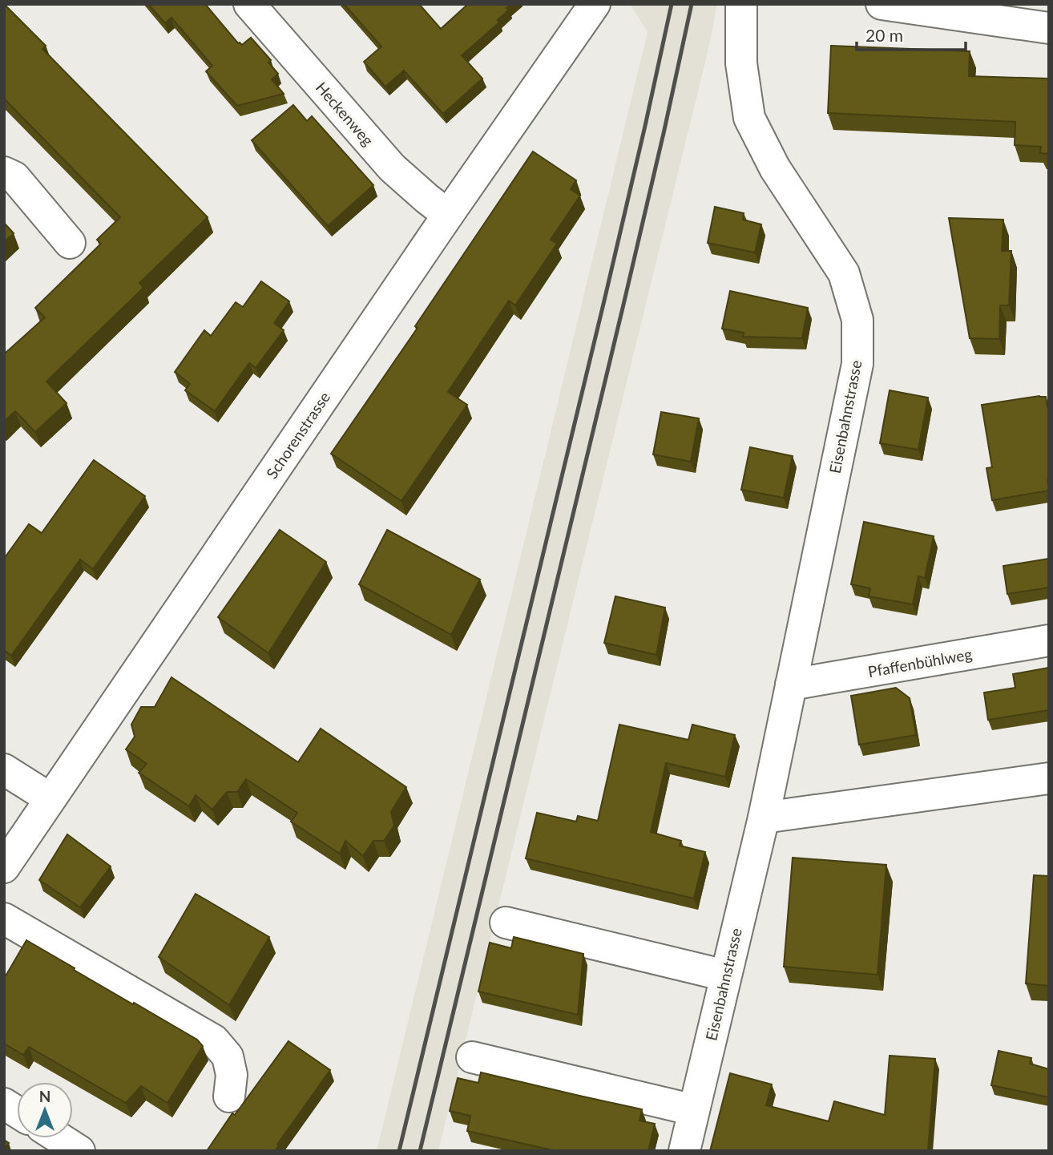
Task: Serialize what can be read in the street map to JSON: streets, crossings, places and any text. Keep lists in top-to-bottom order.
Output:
{
  "streets": {
    "street": [
      "Heckenweg",
      "Eisenbahnstrasse",
      "Schorenstrasse",
      "Pfaffenbühlweg"
    ]
  },
  "crossings": [
    ["Heckenweg", "Schorenstrasse"],
    ["Eisenbahnstrasse", "Pfaffenbühlweg"]
  ],
  "scale_bar": "20 m",
  "north": "top"
}
